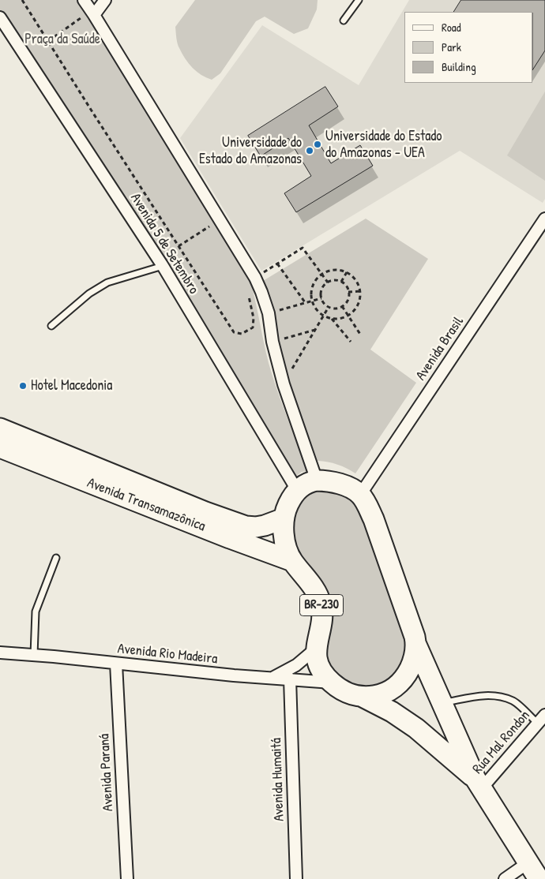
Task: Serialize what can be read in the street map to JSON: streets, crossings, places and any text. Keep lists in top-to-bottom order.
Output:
{
  "streets": {
    "highway": ["Avenida Transamazônica", "BR-230"],
    "street": [
      "Avenida 5 de Setembro",
      "Avenida Brasil",
      "Avenida Rio Madeira",
      "Rua Mal Rondon",
      "Avenida Paraná",
      "Avenida Humaitá"
    ]
  },
  "crossings": [
    ["Avenida 5 de Setembro", "BR-230"],
    ["Avenida Brasil", "BR-230"],
    ["Avenida Transamazônica", "BR-230"],
    ["BR-230", "Avenida Rio Madeira"],
    ["BR-230", "Rua Mal Rondon"],
    ["Avenida Rio Madeira", "Avenida Paraná"],
    ["Avenida Rio Madeira", "Avenida Humaitá"]
  ],
  "parks": ["Praça da Saúde"],
  "places": ["Universidade do Estado do Amazonas - UEA", "Universidade do Estado do Amazonas", "Hotel Macedonia"],
  "legend": ["Road", "Park", "Building"]
}
